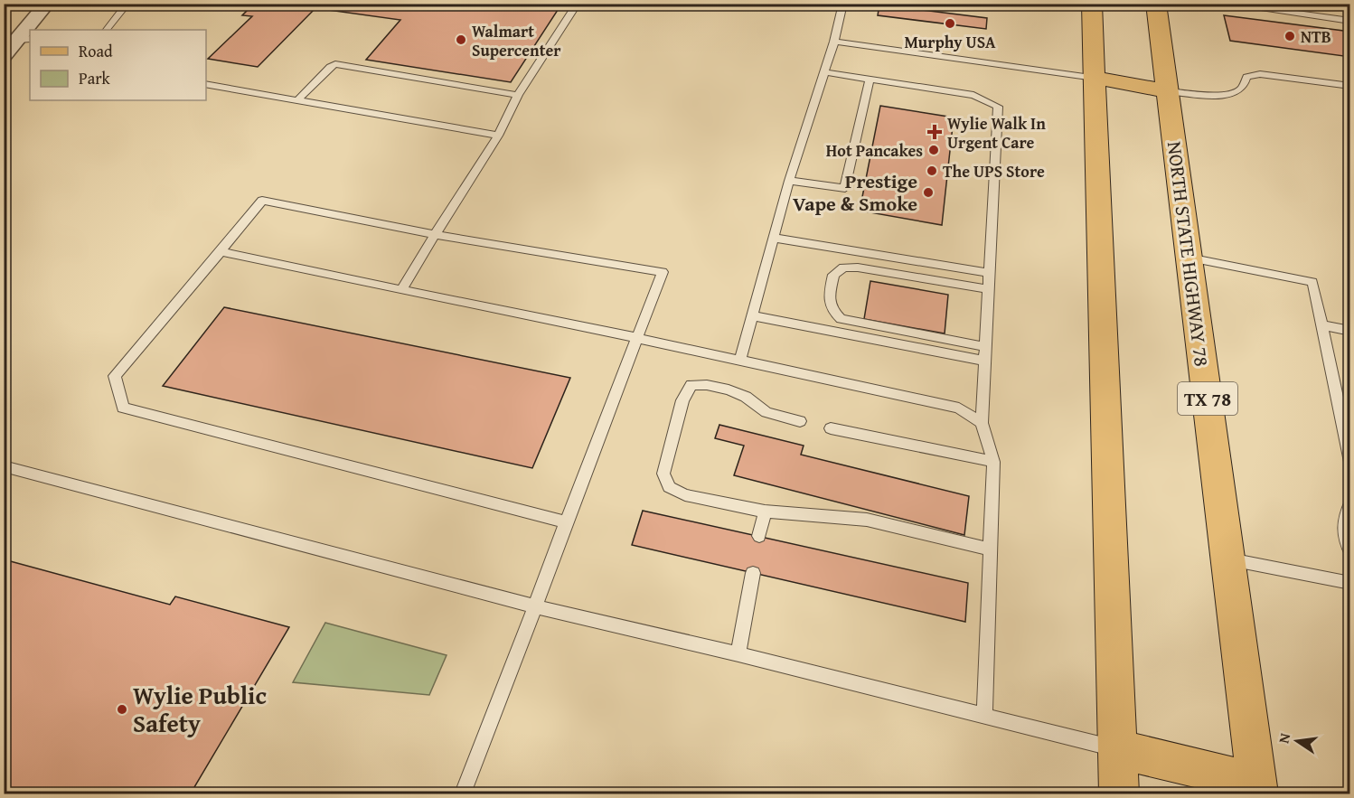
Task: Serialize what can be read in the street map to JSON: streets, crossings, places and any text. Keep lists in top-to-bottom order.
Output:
{
  "streets": {
    "main road": ["NORTH STATE HIGHWAY 78", "TX 78"]
  },
  "places": {
    "other": [
      "Murphy USA",
      "NTB",
      "Walmart Supercenter",
      "Hot Pancakes",
      "The UPS Store",
      "Prestige Vape & Smoke",
      "Wylie Public Safety"
    ],
    "health": ["Wylie Walk In Urgent Care"]
  },
  "legend": ["Road", "Park"],
  "north": "left"
}
